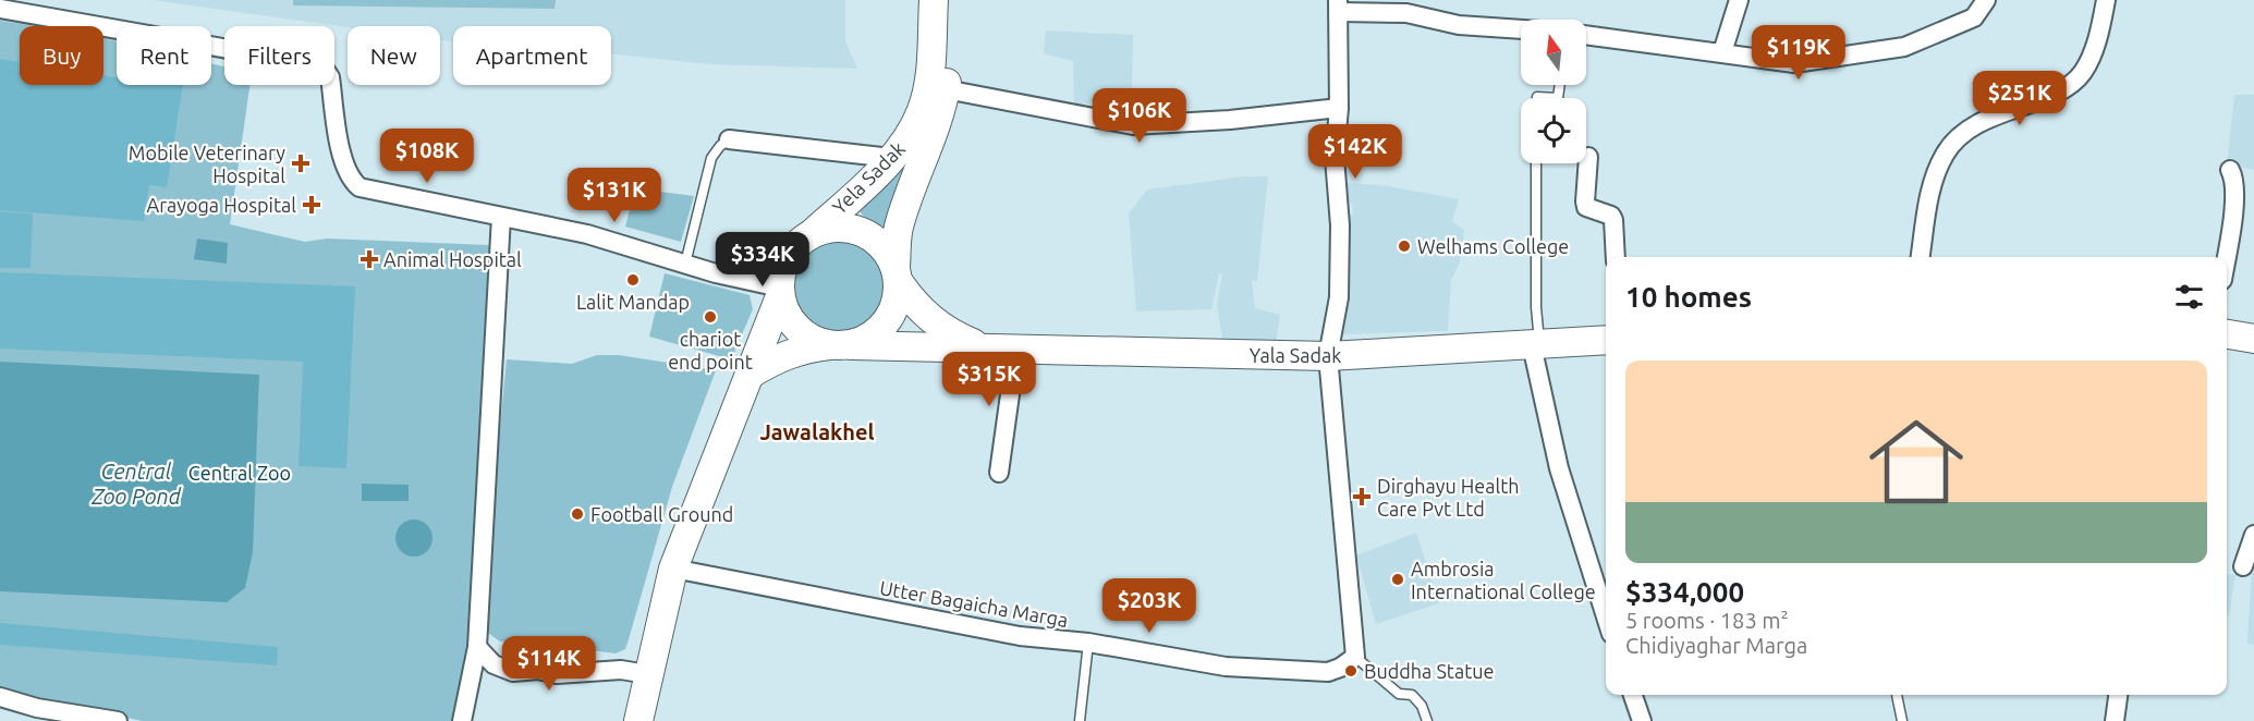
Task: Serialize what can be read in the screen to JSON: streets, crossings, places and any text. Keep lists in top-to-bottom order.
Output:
{
  "streets": {
    "main road": ["Yela Sadak", "Yala Sadak"],
    "street": ["Utter Bagaicha Marga"]
  },
  "crossings": [
    ["Yela Sadak", "Yala Sadak"]
  ],
  "districts": ["Jawalakhel"],
  "water": ["Central Zoo Pond"],
  "parks": ["Central Zoo"],
  "places": {
    "health": [
      "Mobile Veterinary Hospital",
      "Arayoga Hospital",
      "Animal Hospital",
      "Dirghayu Health Care Pvt Ltd"
    ],
    "other": [
      "Welhams College",
      "Lalit Mandap",
      "chariot end point",
      "Football Ground",
      "Ambrosia International College",
      "Buddha Statue"
    ]
  },
  "north": "top",
  "page": {
    "price": [
      "$119K",
      "$251K",
      "$106K",
      "$142K",
      "$108K",
      "$131K",
      "$334K",
      "$315K",
      "$203K",
      "$114K"
    ],
    "chip": [
      "Buy",
      "Rent",
      "Filters",
      "New",
      "Apartment"
    ],
    "heading": "10 homes",
    "list": [
      {
        "name": "$334,000",
        "note": "5 rooms · 183 m² · Chidiyaghar Marga"
      }
    ]
  }
}
